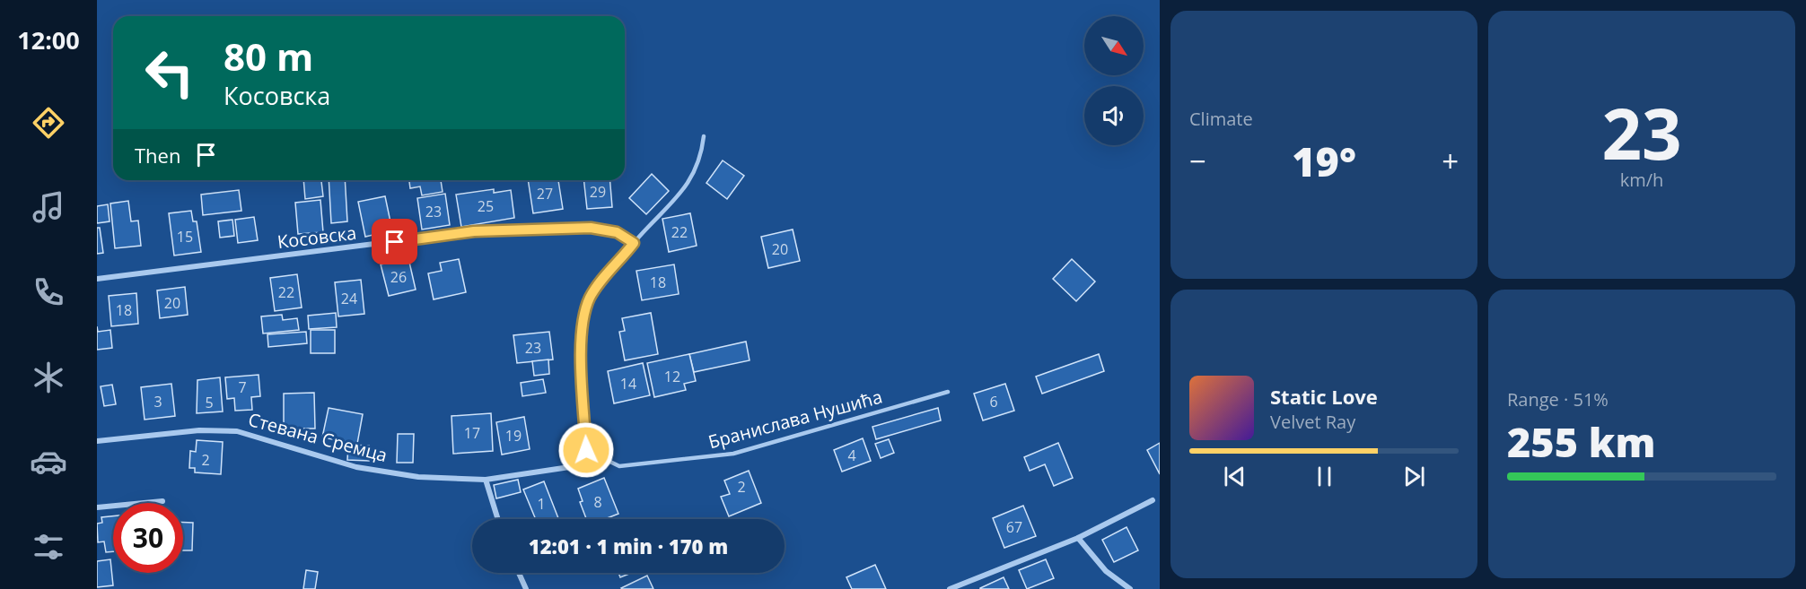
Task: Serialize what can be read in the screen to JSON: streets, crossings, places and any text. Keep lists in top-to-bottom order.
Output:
{
  "streets": {
    "street": ["Косовска", "Стевана Сремца"],
    "lane": ["Бранислава Нушића"]
  },
  "crossings": [
    ["Бранислава Нушића", "Стевана Сремца"]
  ],
  "house_numbers": [
    "29",
    "27",
    "25",
    "23",
    "22",
    "15",
    "20",
    "26",
    "18",
    "22",
    "24",
    "20",
    "18",
    "23",
    "12",
    "14",
    "7",
    "3",
    "6",
    "5",
    "17",
    "19",
    "4",
    "2",
    "2",
    "8",
    "1",
    "67"
  ],
  "north": "bottom right",
  "page": {
    "tabs": "12:00",
    "tile": [
      "Climate",
      ["23", "km/h"],
      ["Range · 51%", "255 km"]
    ],
    "turn": ["80 m", "Косовска"],
    "then": "Then",
    "heat": ["−", "19°", "+"],
    "song": ["Static Love", "Velvet Ray"],
    "limit": "30",
    "trip": "12:01 · 1 min · 170 m"
  }
}
